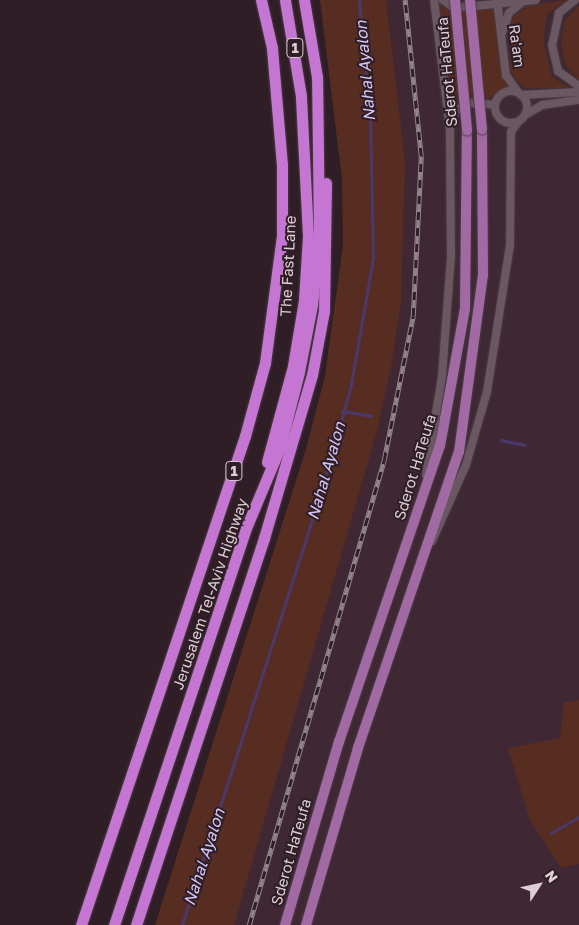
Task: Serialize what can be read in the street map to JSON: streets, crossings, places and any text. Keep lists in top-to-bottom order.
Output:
{
  "streets": {
    "highway": ["1", "The Fast Lane", "Jerusalem Tel-Aviv Highway"],
    "main road": ["Sderot HaTeufa"],
    "street": ["Ra'am"]
  },
  "crossings": [
    ["The Fast Lane", "Jerusalem Tel-Aviv Highway"]
  ],
  "water": ["Nahal Ayalon"],
  "north": "top right"
}
